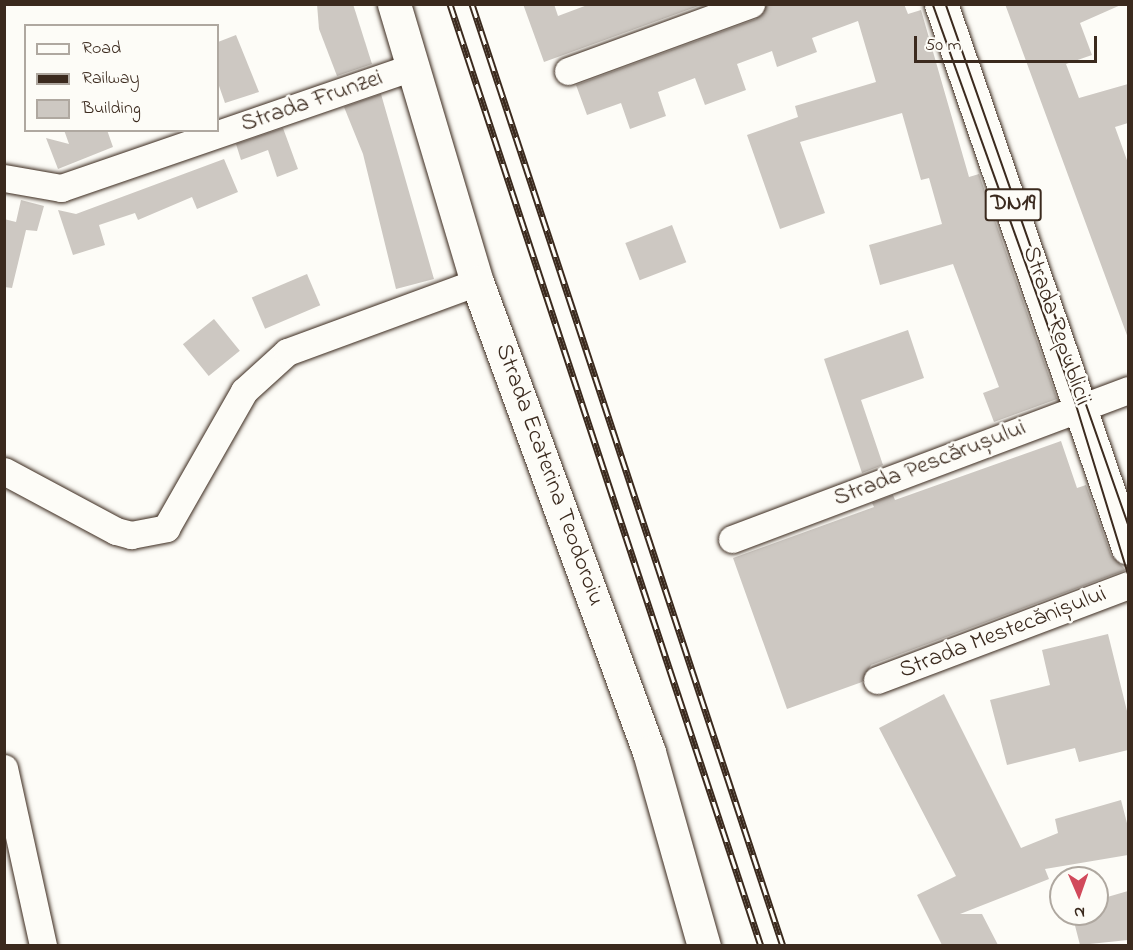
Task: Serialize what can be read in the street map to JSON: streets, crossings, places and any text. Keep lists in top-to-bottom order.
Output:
{
  "streets": {
    "main road": ["DN19", "Strada Republicii", "Strada Ecaterina Teodoroiu"],
    "street": ["Strada Frunzei", "Strada Pescărușului", "Strada Mestecănișului"]
  },
  "crossings": [
    ["Strada Frunzei", "Strada Ecaterina Teodoroiu"],
    ["Strada Republicii", "Strada Pescărușului"]
  ],
  "legend": ["Road", "Railway", "Building"],
  "scale_bar": "50 m",
  "north": "bottom"
}
